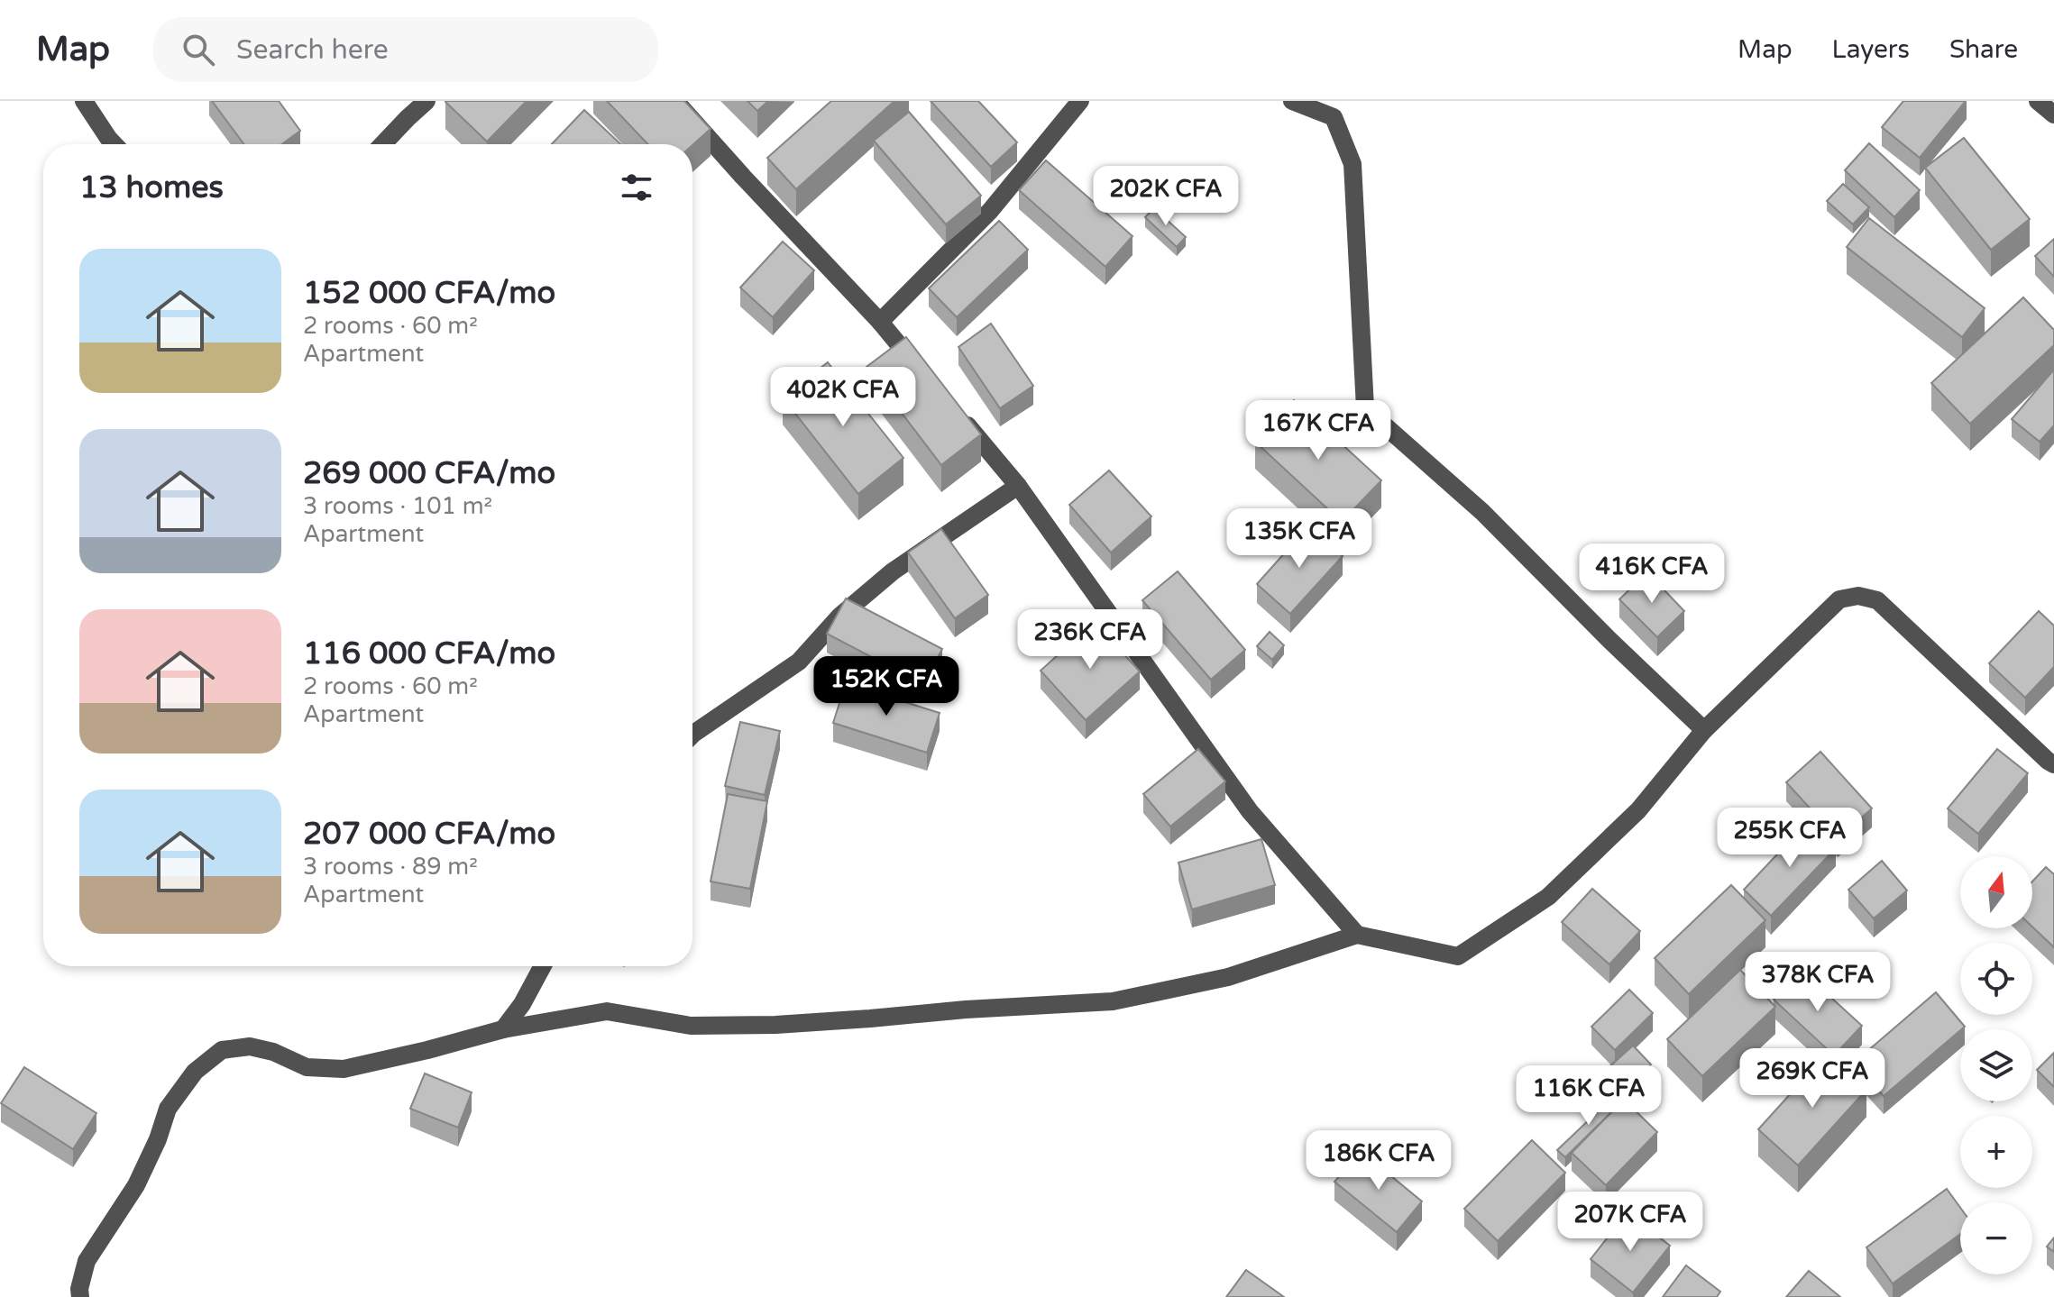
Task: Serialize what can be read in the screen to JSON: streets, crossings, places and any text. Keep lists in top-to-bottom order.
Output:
{
  "north": "top",
  "page": {
    "header": "Map",
    "search": "Search here",
    "nav": ["Map", "Layers", "Share"],
    "heading": "13 homes",
    "price": [
      "202K CFA",
      "402K CFA",
      "167K CFA",
      "135K CFA",
      "416K CFA",
      "236K CFA",
      "152K CFA",
      "255K CFA",
      "378K CFA",
      "269K CFA",
      "116K CFA",
      "186K CFA",
      "207K CFA"
    ],
    "list": [
      {
        "name": "152 000 CFA/mo",
        "note": "2 rooms · 60 m² · Apartment"
      },
      {
        "name": "269 000 CFA/mo",
        "note": "3 rooms · 101 m² · Apartment"
      },
      {
        "name": "116 000 CFA/mo",
        "note": "2 rooms · 60 m² · Apartment"
      },
      {
        "name": "207 000 CFA/mo",
        "note": "3 rooms · 89 m² · Apartment"
      }
    ],
    "map_buttons": ["+", "−"]
  }
}
